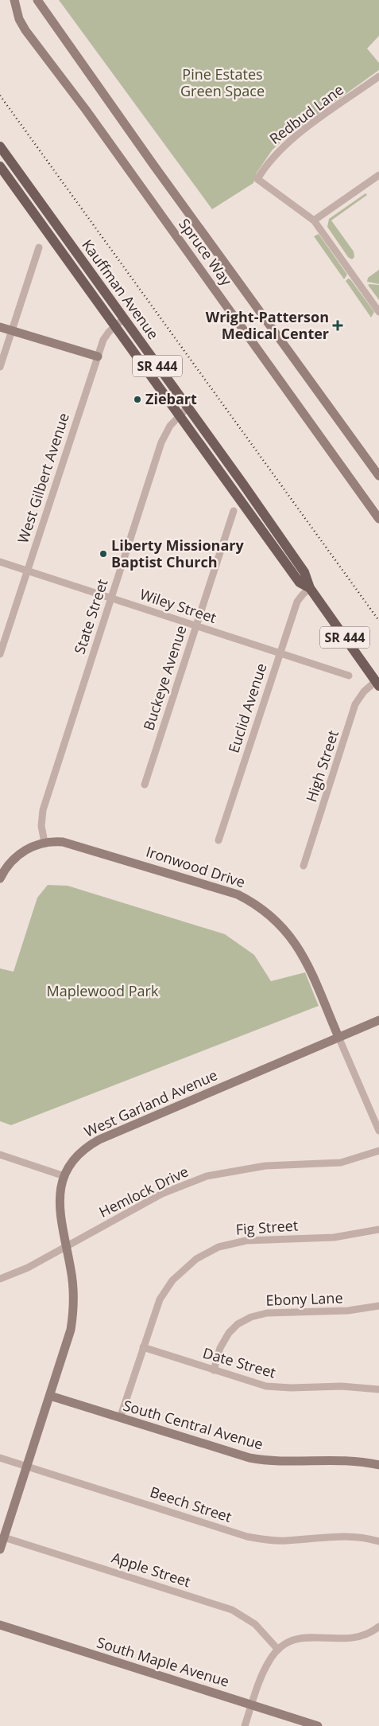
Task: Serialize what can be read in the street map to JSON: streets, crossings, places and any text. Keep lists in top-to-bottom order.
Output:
{
  "streets": {
    "main road": ["Kauffman Avenue", "SR 444"],
    "street": [
      "Redbud Lane",
      "Spruce Way",
      "West Gilbert Avenue",
      "Wiley Street",
      "State Street",
      "Buckeye Avenue",
      "Euclid Avenue",
      "High Street",
      "Ironwood Drive",
      "West Garland Avenue",
      "Hemlock Drive",
      "Fig Street",
      "Ebony Lane",
      "Date Street",
      "South Central Avenue",
      "Beech Street",
      "Apple Street",
      "South Maple Avenue"
    ]
  },
  "crossings": [
    ["Kauffman Avenue", "West Gilbert Avenue"],
    ["Kauffman Avenue", "State Street"],
    ["Kauffman Avenue", "Euclid Avenue"],
    ["Kauffman Avenue", "High Street"],
    ["West Gilbert Avenue", "Wiley Street"],
    ["Wiley Street", "State Street"],
    ["Wiley Street", "Buckeye Avenue"],
    ["Wiley Street", "Euclid Avenue"],
    ["State Street", "Ironwood Drive"],
    ["Ironwood Drive", "West Garland Avenue"],
    ["West Garland Avenue", "Hemlock Drive"],
    ["West Garland Avenue", "South Central Avenue"],
    ["West Garland Avenue", "Beech Street"],
    ["West Garland Avenue", "Apple Street"],
    ["Fig Street", "Date Street"],
    ["Fig Street", "South Central Avenue"],
    ["Ebony Lane", "Date Street"]
  ],
  "parks": ["Pine Estates Green Space", "Maplewood Park"],
  "places": {
    "health": ["Wright-Patterson Medical Center"],
    "other": ["Ziebart", "Liberty Missionary Baptist Church"]
  }
}
